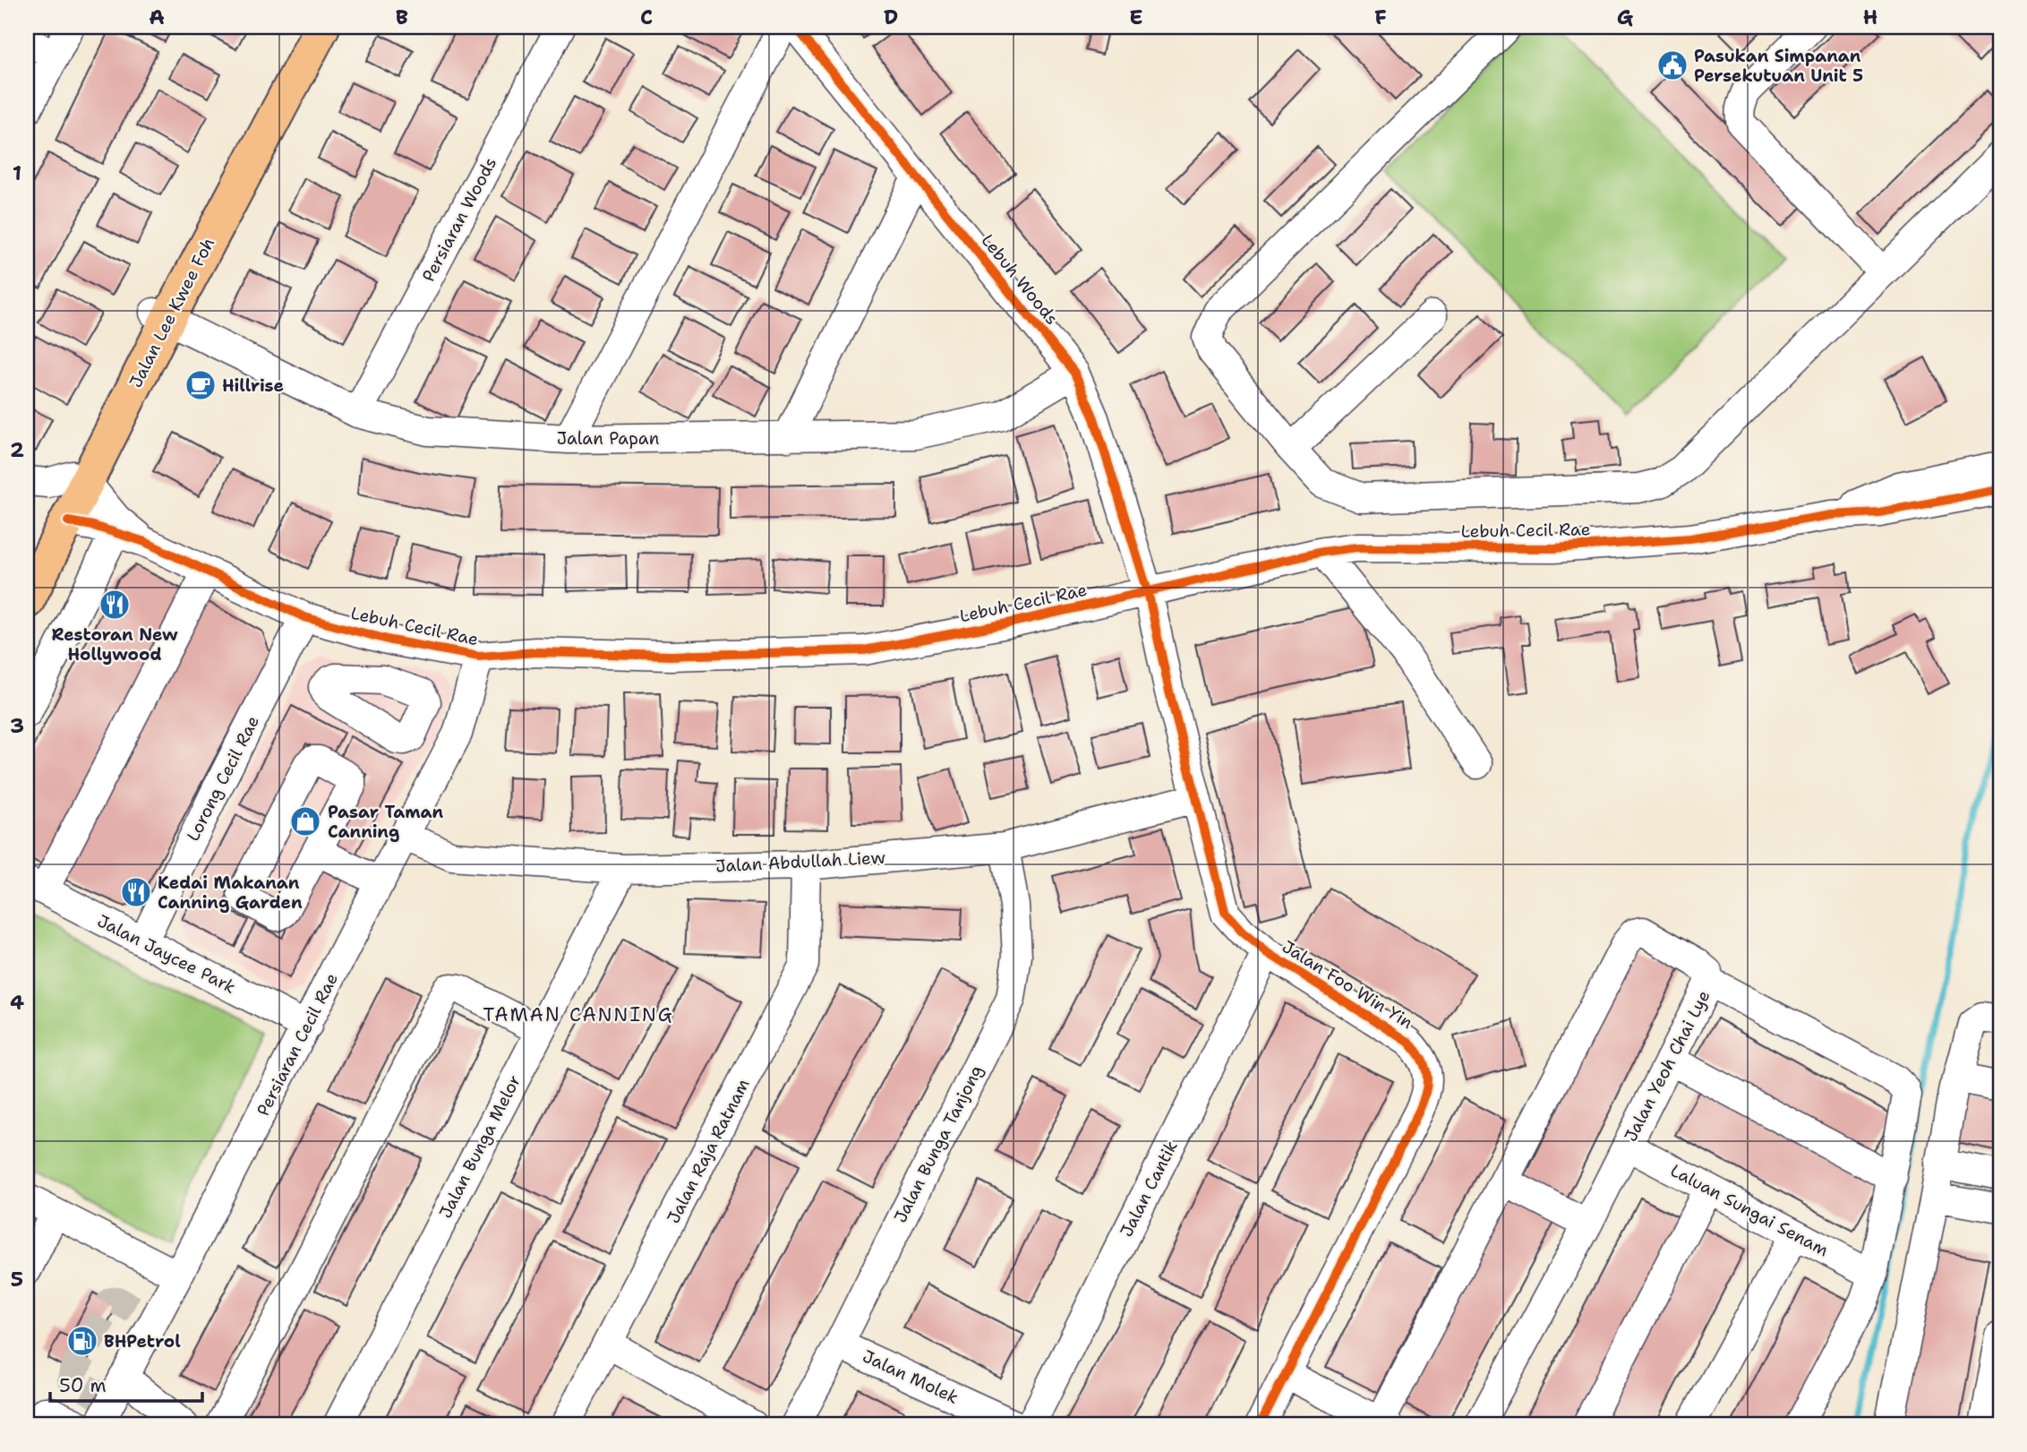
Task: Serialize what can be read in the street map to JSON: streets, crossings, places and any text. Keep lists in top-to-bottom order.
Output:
{
  "streets": {
    "main road": ["Jalan Lee Kwee Foh"],
    "street": [
      "Persiaran Woods",
      "Lebuh Woods",
      "Jalan Papan",
      "Lebuh Cecil Rae",
      "Lorong Cecil Rae",
      "Jalan Abdullah Liew",
      "Jalan Jaycee Park",
      "Jalan Foo Win Yin",
      "Persiaran Cecil Rae",
      "Jalan Yeoh Chai Lye",
      "Jalan Bunga Tanjong",
      "Jalan Bunga Melor",
      "Jalan Raja Ratnam",
      "Jalan Cantik",
      "Laluan Sungai Senam",
      "Jalan Molek"
    ]
  },
  "crossings": [
    ["Persiaran Woods", "Jalan Papan"],
    ["Lebuh Woods", "Jalan Papan"],
    ["Lebuh Woods", "Lebuh Cecil Rae"],
    ["Lebuh Woods", "Jalan Foo Win Yin"],
    ["Jalan Lee Kwee Foh", "Jalan Papan"],
    ["Jalan Lee Kwee Foh", "Lebuh Cecil Rae"],
    ["Lebuh Cecil Rae", "Lorong Cecil Rae"],
    ["Lebuh Cecil Rae", "Jalan Foo Win Yin"],
    ["Lebuh Cecil Rae", "Persiaran Cecil Rae"],
    ["Lorong Cecil Rae", "Jalan Jaycee Park"],
    ["Jalan Abdullah Liew", "Jalan Foo Win Yin"],
    ["Jalan Abdullah Liew", "Persiaran Cecil Rae"],
    ["Jalan Abdullah Liew", "Jalan Bunga Tanjong"],
    ["Jalan Abdullah Liew", "Jalan Bunga Melor"],
    ["Jalan Abdullah Liew", "Jalan Raja Ratnam"],
    ["Jalan Jaycee Park", "Persiaran Cecil Rae"],
    ["Jalan Foo Win Yin", "Jalan Cantik"],
    ["Jalan Yeoh Chai Lye", "Laluan Sungai Senam"],
    ["Jalan Bunga Tanjong", "Jalan Molek"]
  ],
  "districts": ["TAMAN CANNING"],
  "places": {
    "public building": ["Pasukan Simpanan Persekutuan Unit 5"],
    "cafe": ["Hillrise"],
    "restaurant": ["Restoran New Hollywood", "Kedai Makanan Canning Garden"],
    "shop": ["Pasar Taman Canning"],
    "fuel station": ["BHPetrol"]
  },
  "scale_bar": "50 m",
  "grid": {
    "columns": [
      "A",
      "B",
      "C",
      "D",
      "E",
      "F",
      "G",
      "H"
    ],
    "rows": [
      "1",
      "2",
      "3",
      "4",
      "5"
    ]
  }
}
